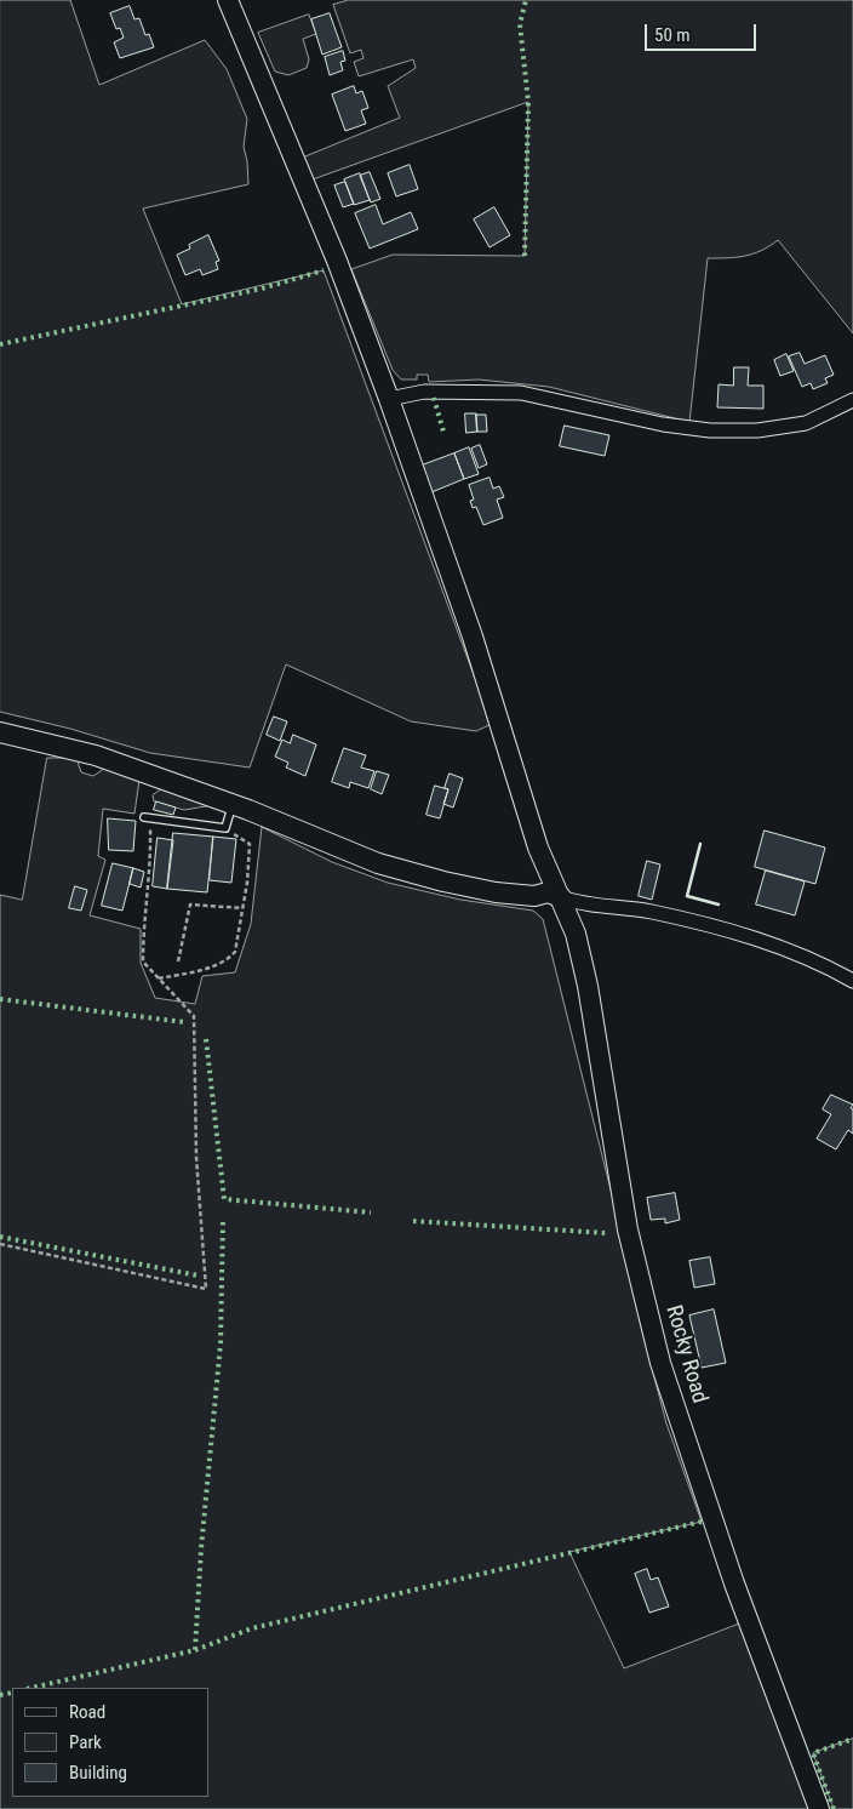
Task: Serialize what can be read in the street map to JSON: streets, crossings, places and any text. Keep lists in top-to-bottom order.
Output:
{
  "streets": {
    "street": ["Rocky Road"]
  },
  "legend": ["Road", "Park", "Building"],
  "scale_bar": "50 m"
}
